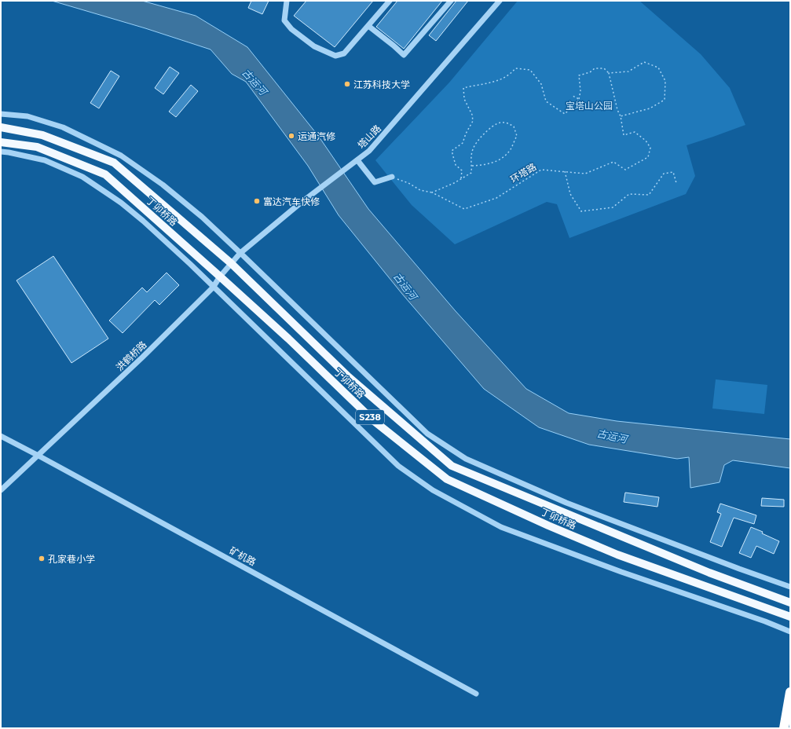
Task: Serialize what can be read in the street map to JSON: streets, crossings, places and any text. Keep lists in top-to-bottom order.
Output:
{
  "streets": {
    "main road": ["丁卯桥路", "S238"],
    "street": ["塔山路", "洪鹤桥路", "矿机路"],
    "path": ["环塔路"]
  },
  "crossings": [
    ["塔山路", "丁卯桥路"],
    ["塔山路", "洪鹤桥路"],
    ["丁卯桥路", "洪鹤桥路"],
    ["洪鹤桥路", "矿机路"]
  ],
  "water": ["古运河"],
  "parks": ["宝塔山公园"],
  "places": [
    "江苏科技大学",
    "运通汽修",
    "富达汽车快修",
    "孔家巷小学"
  ]
}
